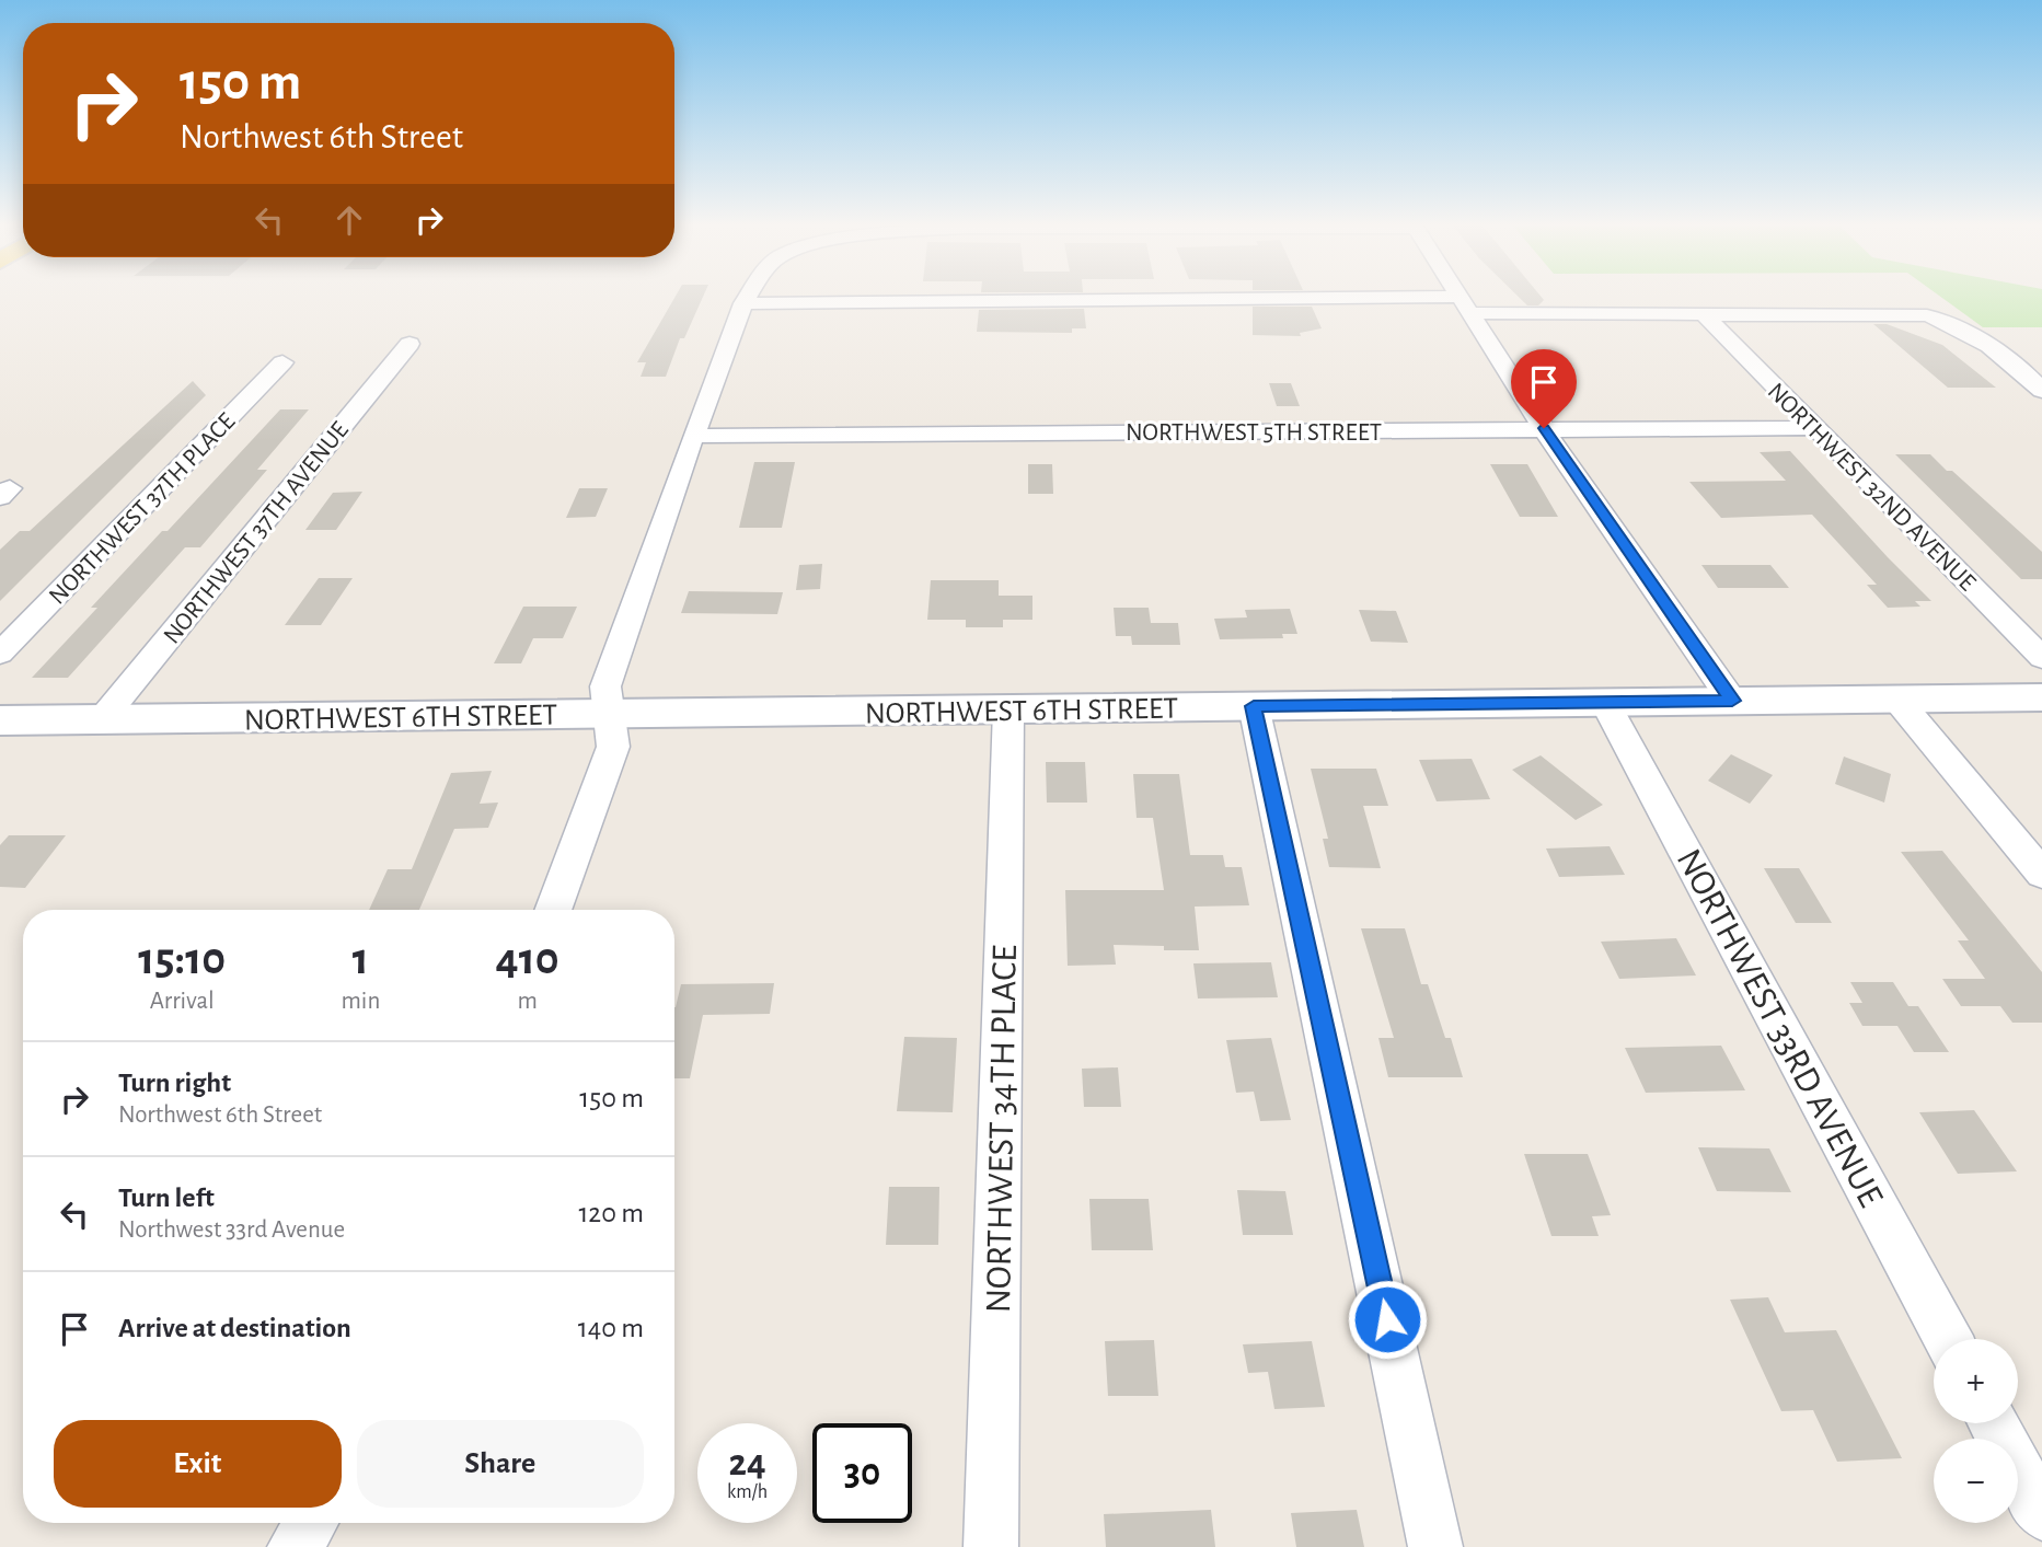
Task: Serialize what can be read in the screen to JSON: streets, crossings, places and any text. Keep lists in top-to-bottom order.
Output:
{
  "streets": {
    "main road": ["NORTHWEST 6TH STREET"],
    "street": [
      "NORTHWEST 5TH STREET",
      "NORTHWEST 32ND AVENUE",
      "NORTHWEST 37TH PLACE",
      "NORTHWEST 37TH AVENUE",
      "NORTHWEST 33RD AVENUE",
      "NORTHWEST 34TH PLACE"
    ]
  },
  "crossings": [
    ["NORTHWEST 5TH STREET", "NORTHWEST 32ND AVENUE"],
    ["NORTHWEST 37TH AVENUE", "NORTHWEST 6TH STREET"],
    ["NORTHWEST 6TH STREET", "NORTHWEST 33RD AVENUE"],
    ["NORTHWEST 6TH STREET", "NORTHWEST 34TH PLACE"]
  ],
  "page": {
    "turn": ["150 m", "Northwest 6th Street"],
    "eta": [
      "15:10",
      "Arrival",
      "1",
      "min",
      "410",
      "m"
    ],
    "list": [
      {
        "name": "Turn right",
        "note": "Northwest 6th Street",
        "value": "150 m"
      },
      {
        "name": "Turn left",
        "note": "Northwest 33rd Avenue",
        "value": "120 m"
      },
      {
        "name": "Arrive at destination",
        "value": "140 m"
      }
    ],
    "map_buttons": ["+", "−"],
    "buttons": ["Exit", "Share"],
    "speed": "24 km/h",
    "limit": "30"
  }
}
